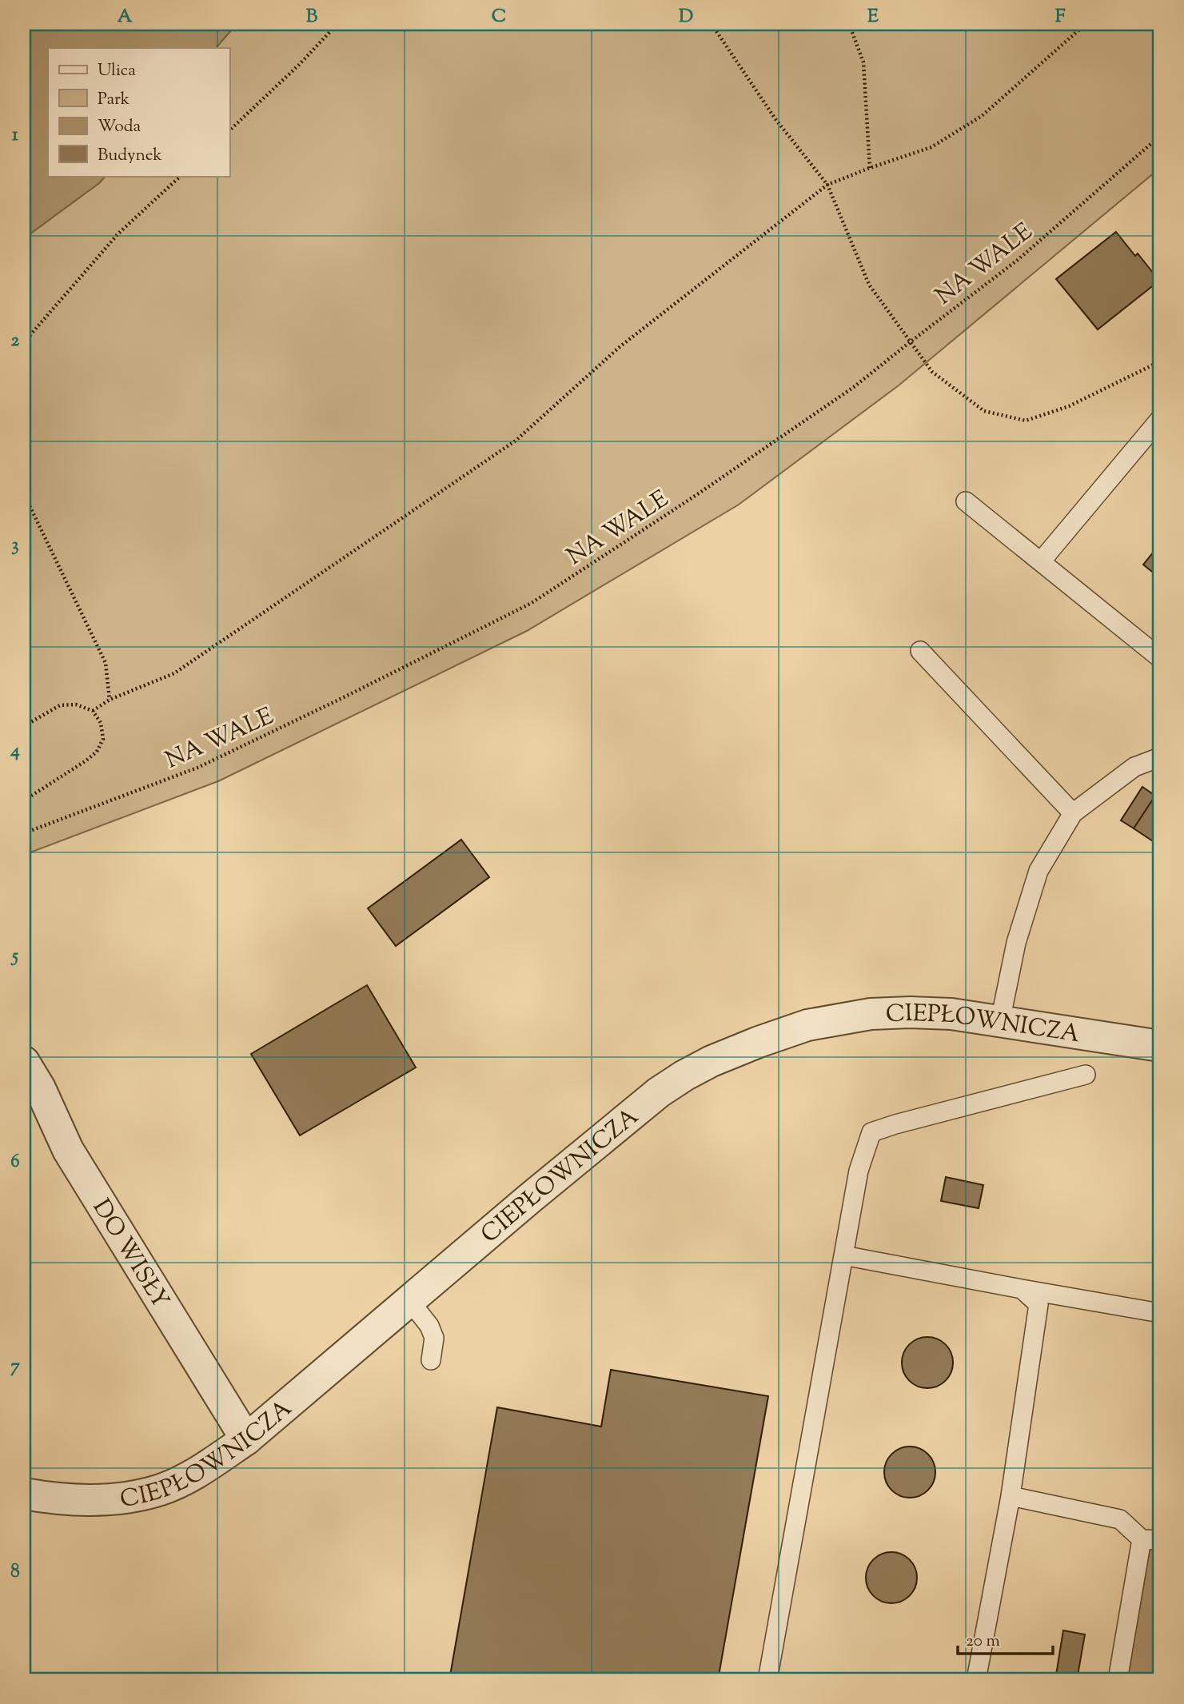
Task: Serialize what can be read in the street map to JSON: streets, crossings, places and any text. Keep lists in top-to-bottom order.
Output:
{
  "streets": {
    "street": ["CIEPŁOWNICZA", "DO WISŁY"],
    "path": ["NA WALE"]
  },
  "crossings": [
    ["CIEPŁOWNICZA", "DO WISŁY"]
  ],
  "legend": [
    "Ulica",
    "Park",
    "Woda",
    "Budynek"
  ],
  "scale_bar": "20 m",
  "grid": {
    "columns": [
      "A",
      "B",
      "C",
      "D",
      "E",
      "F"
    ],
    "rows": [
      "1",
      "2",
      "3",
      "4",
      "5",
      "6",
      "7",
      "8"
    ]
  }
}
